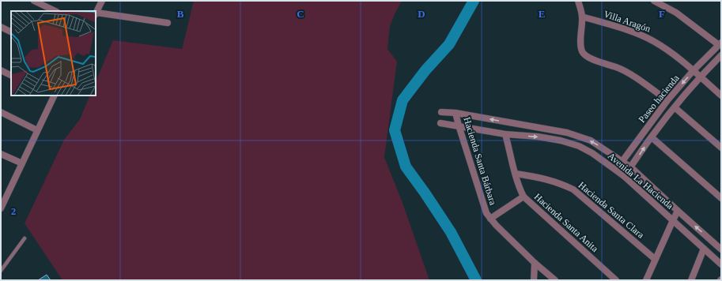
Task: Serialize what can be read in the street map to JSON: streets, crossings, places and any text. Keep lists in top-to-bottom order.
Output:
{
  "streets": {
    "street": [
      "Villa Aragón",
      "Paseo hacienda",
      "Hacienda Santa Bárbara",
      "Avenida La Hacienda",
      "Hacienda Santa Clara",
      "Hacienda Santa Anita"
    ]
  },
  "crossings": [
    ["Villa Aragón", "Paseo hacienda"],
    ["Paseo hacienda", "Avenida La Hacienda"],
    ["Hacienda Santa Bárbara", "Avenida La Hacienda"],
    ["Avenida La Hacienda", "Hacienda Santa Anita"],
    ["Hacienda Santa Clara", "Hacienda Santa Anita"]
  ],
  "grid": {
    "columns": [
      "B",
      "C",
      "D",
      "E",
      "F"
    ],
    "rows": ["2"]
  }
}
